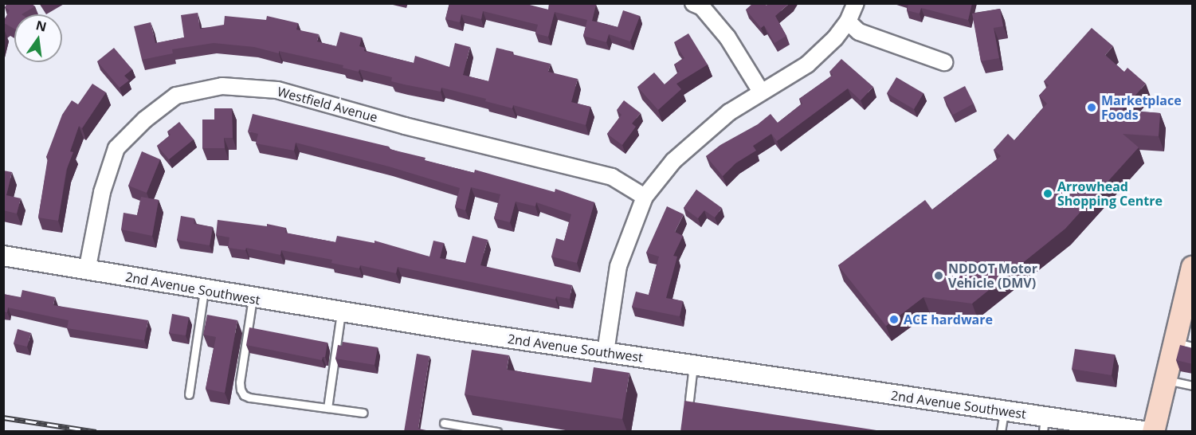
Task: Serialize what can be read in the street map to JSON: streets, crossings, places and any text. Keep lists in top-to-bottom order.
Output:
{
  "streets": {
    "street": ["Westfield Avenue", "2nd Avenue Southwest"]
  },
  "crossings": [
    ["Westfield Avenue", "2nd Avenue Southwest"]
  ],
  "places": [
    "Marketplace Foods",
    "Arrowhead Shopping Centre",
    "NDDOT Motor Vehicle (DMV)",
    "ACE hardware"
  ],
  "north": "top"
}
